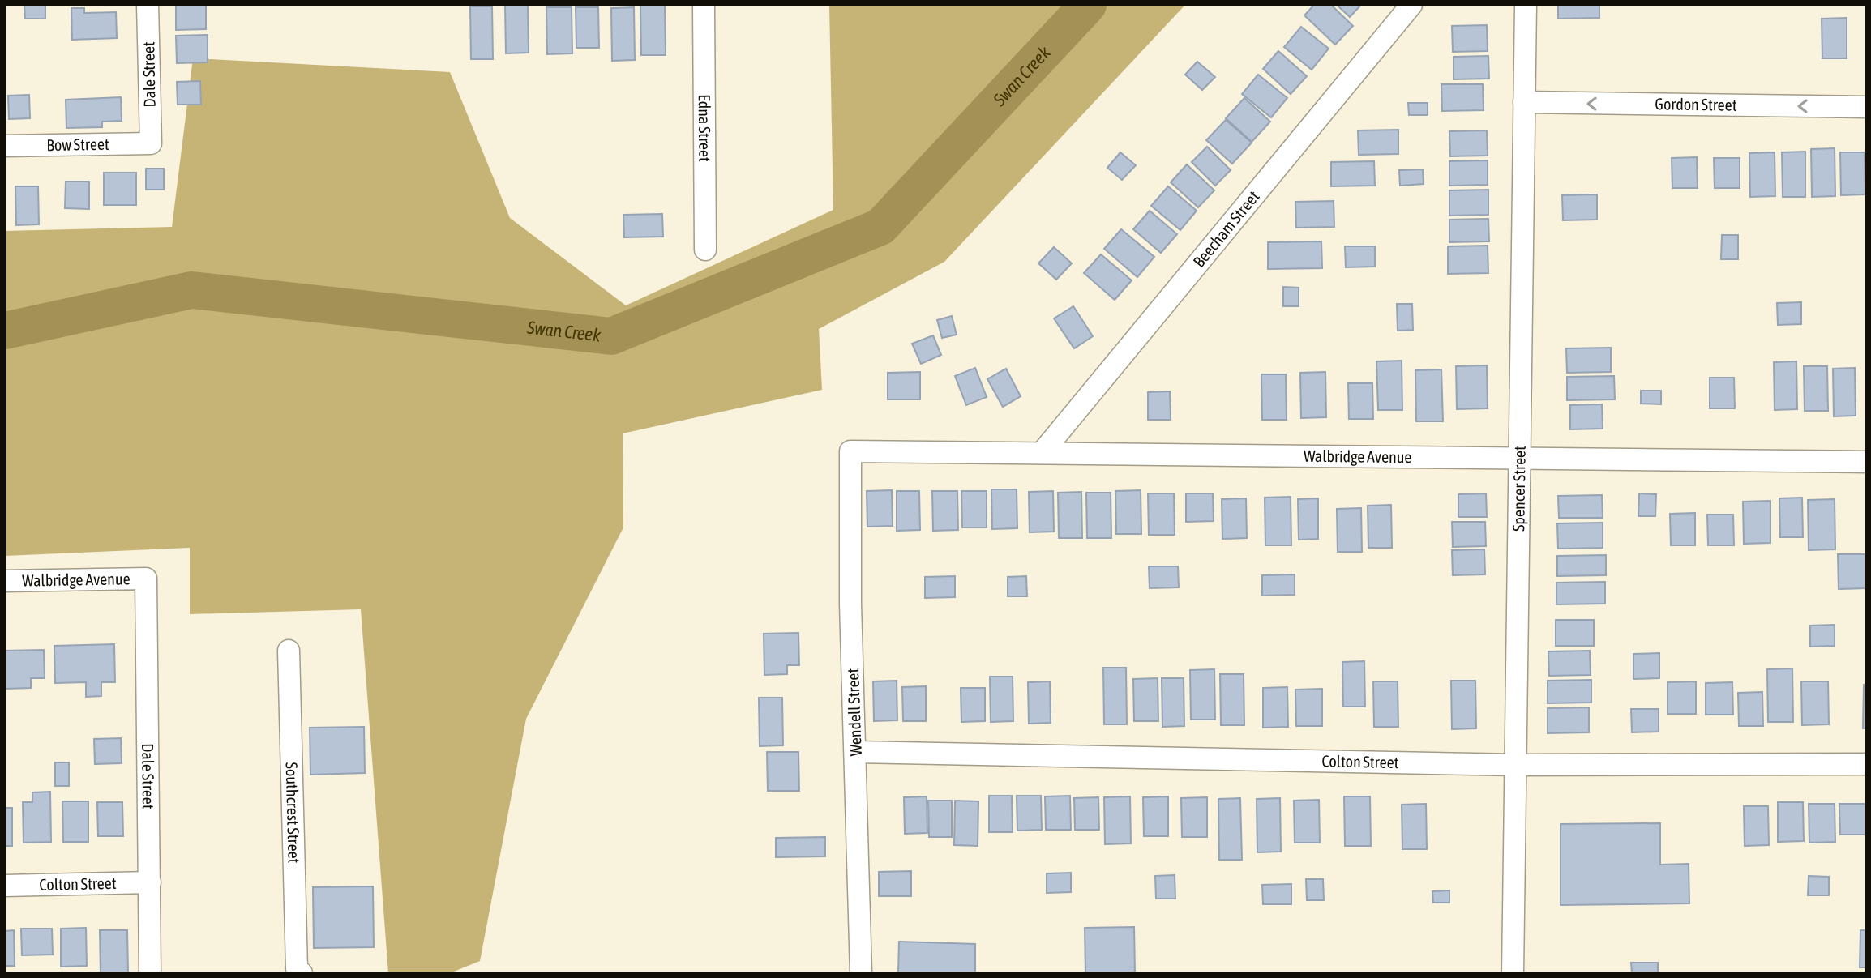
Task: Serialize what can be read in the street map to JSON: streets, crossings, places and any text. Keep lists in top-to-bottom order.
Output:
{
  "streets": {
    "street": [
      "Dale Street",
      "Gordon Street",
      "Edna Street",
      "Bow Street",
      "Beecham Street",
      "Walbridge Avenue",
      "Spencer Street",
      "Wendell Street",
      "Colton Street",
      "Southcrest Street"
    ]
  },
  "crossings": [
    ["Dale Street", "Bow Street"],
    ["Dale Street", "Walbridge Avenue"],
    ["Dale Street", "Colton Street"],
    ["Gordon Street", "Spencer Street"],
    ["Beecham Street", "Walbridge Avenue"],
    ["Walbridge Avenue", "Spencer Street"],
    ["Walbridge Avenue", "Wendell Street"],
    ["Spencer Street", "Colton Street"],
    ["Wendell Street", "Colton Street"]
  ],
  "one_way": ["Gordon Street"],
  "water": ["Swan Creek"]
}
